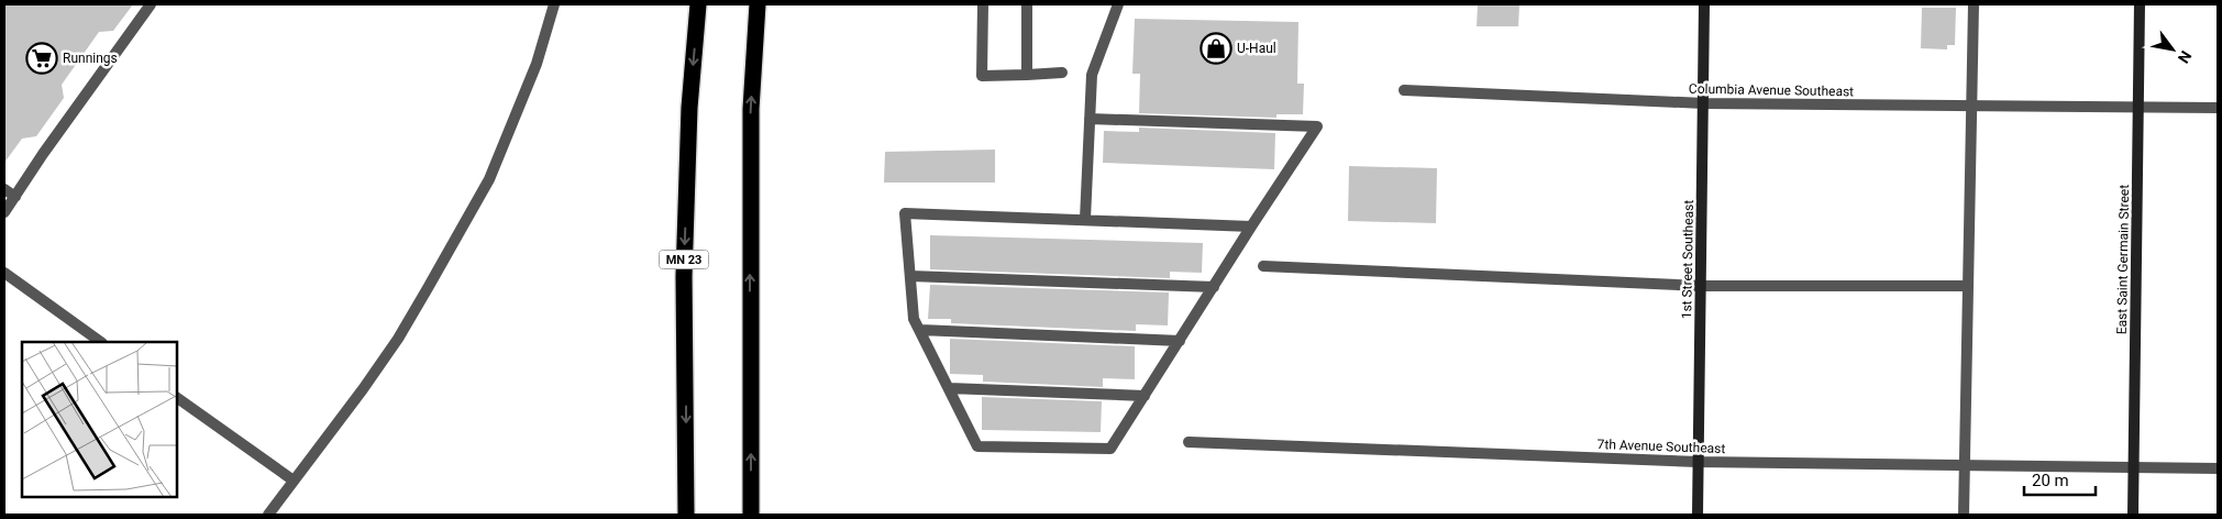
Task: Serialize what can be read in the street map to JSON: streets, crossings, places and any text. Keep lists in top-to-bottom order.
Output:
{
  "streets": {
    "highway": ["MN 23"],
    "street": [
      "Columbia Avenue Southeast",
      "1st Street Southeast",
      "East Saint Germain Street",
      "7th Avenue Southeast"
    ]
  },
  "crossings": [
    ["Columbia Avenue Southeast", "1st Street Southeast"],
    ["Columbia Avenue Southeast", "East Saint Germain Street"],
    ["1st Street Southeast", "7th Avenue Southeast"],
    ["East Saint Germain Street", "7th Avenue Southeast"]
  ],
  "places": {
    "shop": ["U-Haul"],
    "supermarket": ["Runnings"]
  },
  "scale_bar": "20 m",
  "north": "bottom right"
}
